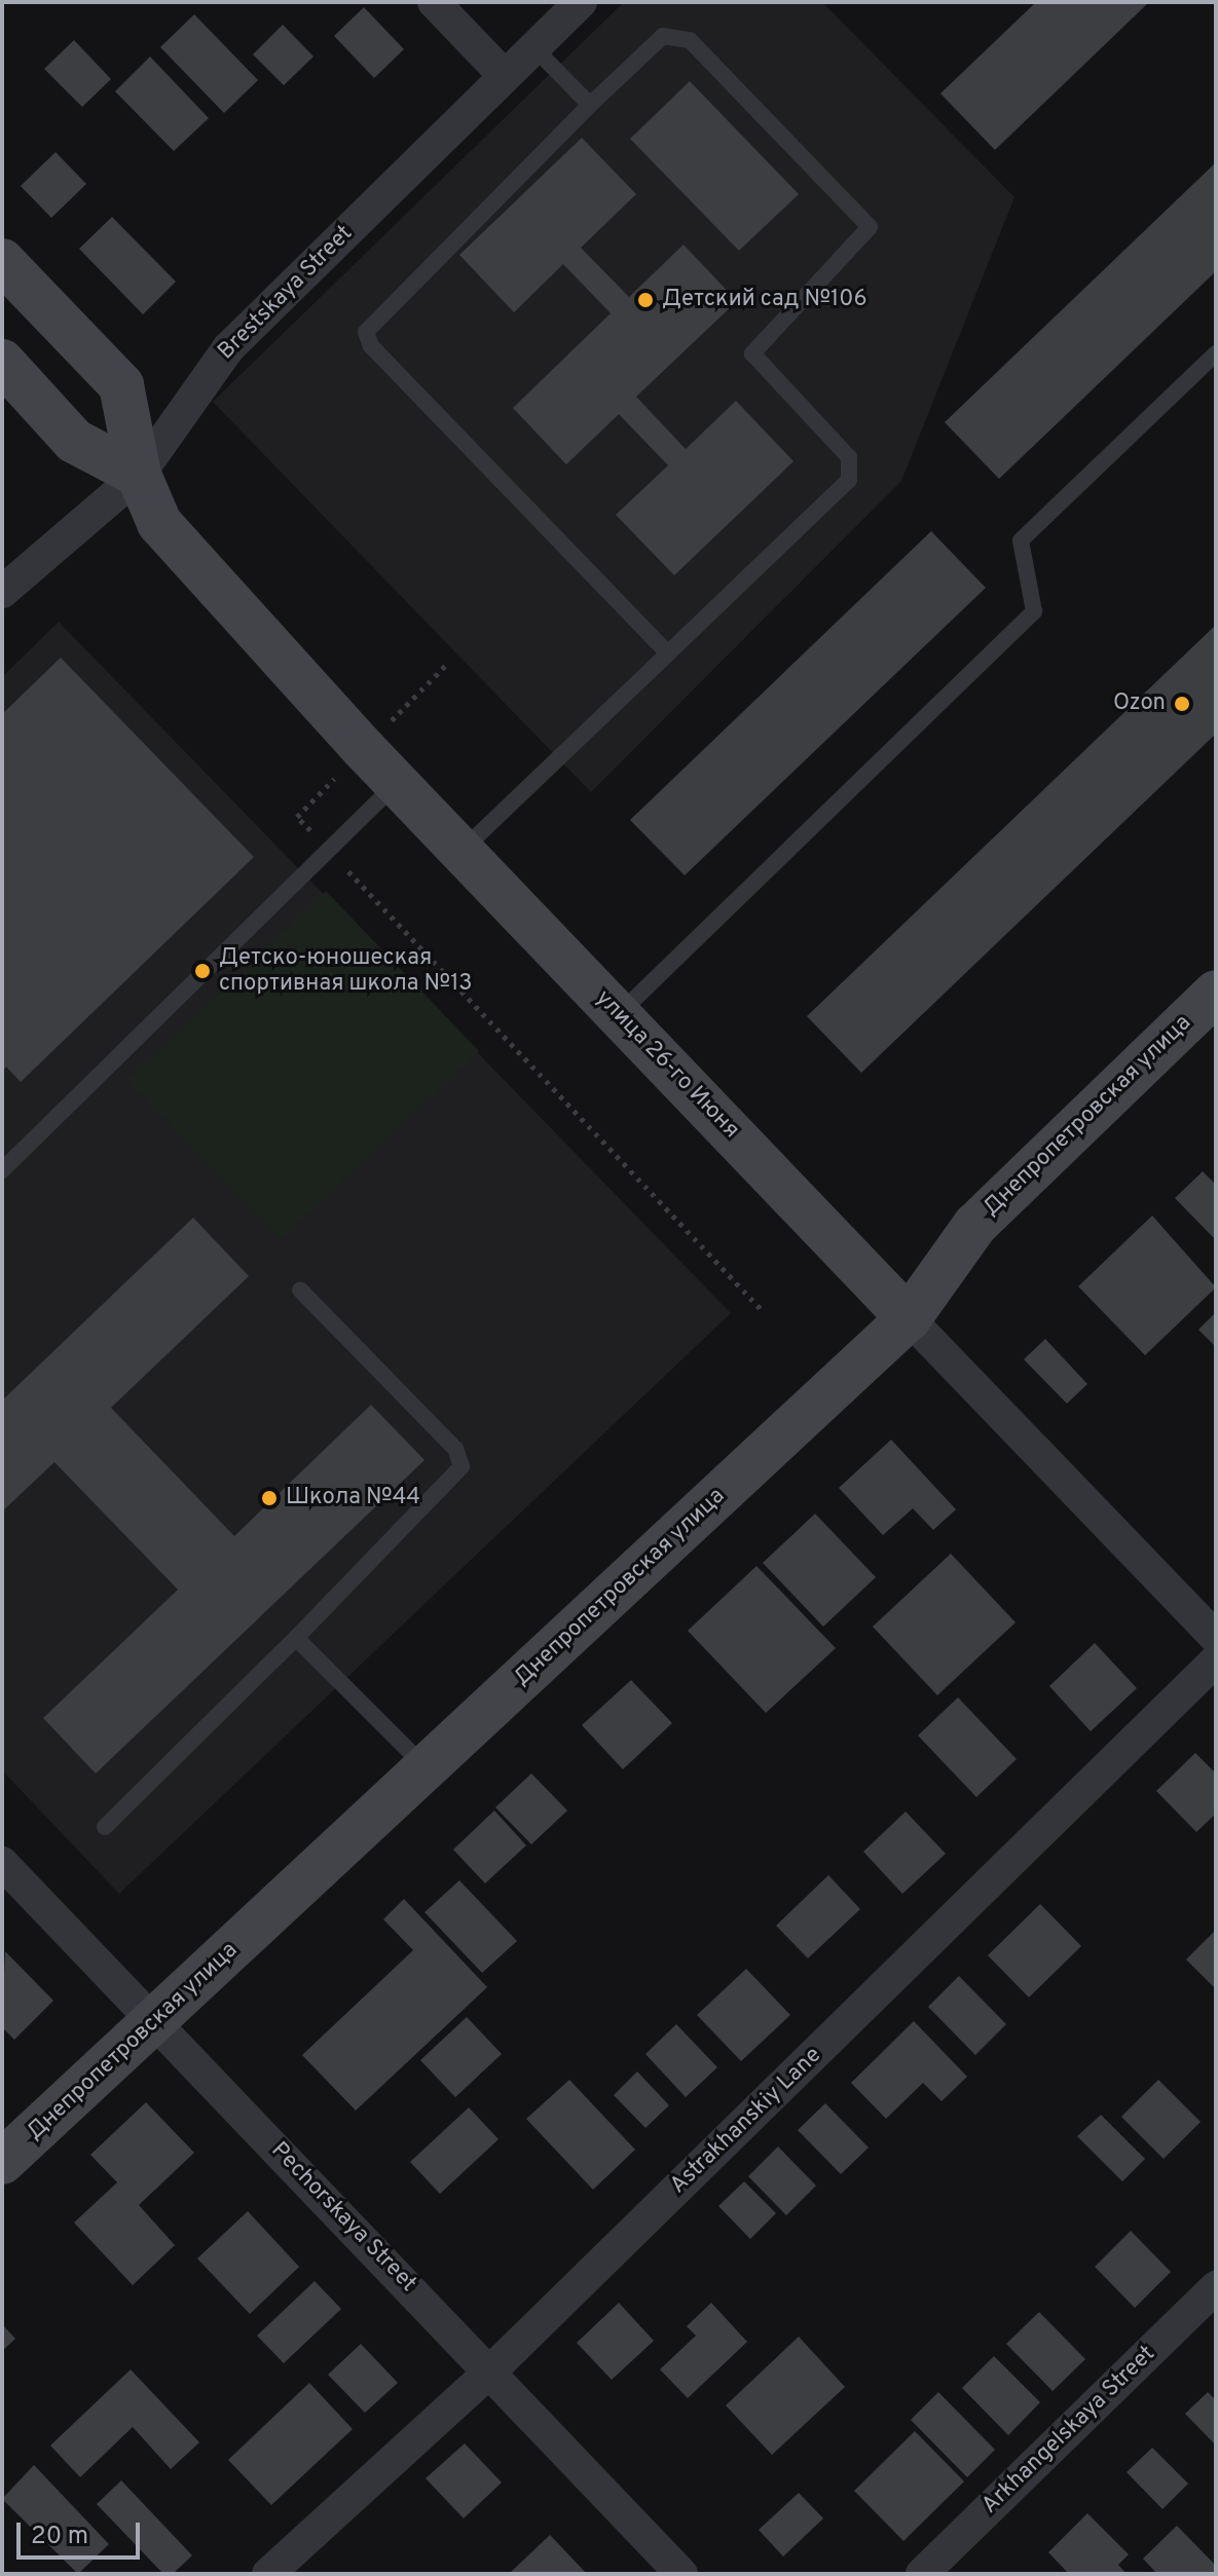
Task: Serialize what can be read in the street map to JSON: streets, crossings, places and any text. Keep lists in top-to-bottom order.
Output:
{
  "streets": {
    "street": [
      "Brestskaya Street",
      "улица 26-го Июня",
      "Днепропетровская улица",
      "Astrakhanskiy Lane",
      "Pechorskaya Street",
      "Arkhangelskaya Street"
    ]
  },
  "crossings": [
    ["Brestskaya Street", "улица 26-го Июня"],
    ["улица 26-го Июня", "Днепропетровская улица"],
    ["Днепропетровская улица", "Pechorskaya Street"],
    ["Astrakhanskiy Lane", "Pechorskaya Street"]
  ],
  "places": [
    "Детский сад №106",
    "Ozon",
    "Детско-юношеская спортивная школа №13",
    "Школа №44"
  ],
  "scale_bar": "20 m"
}
